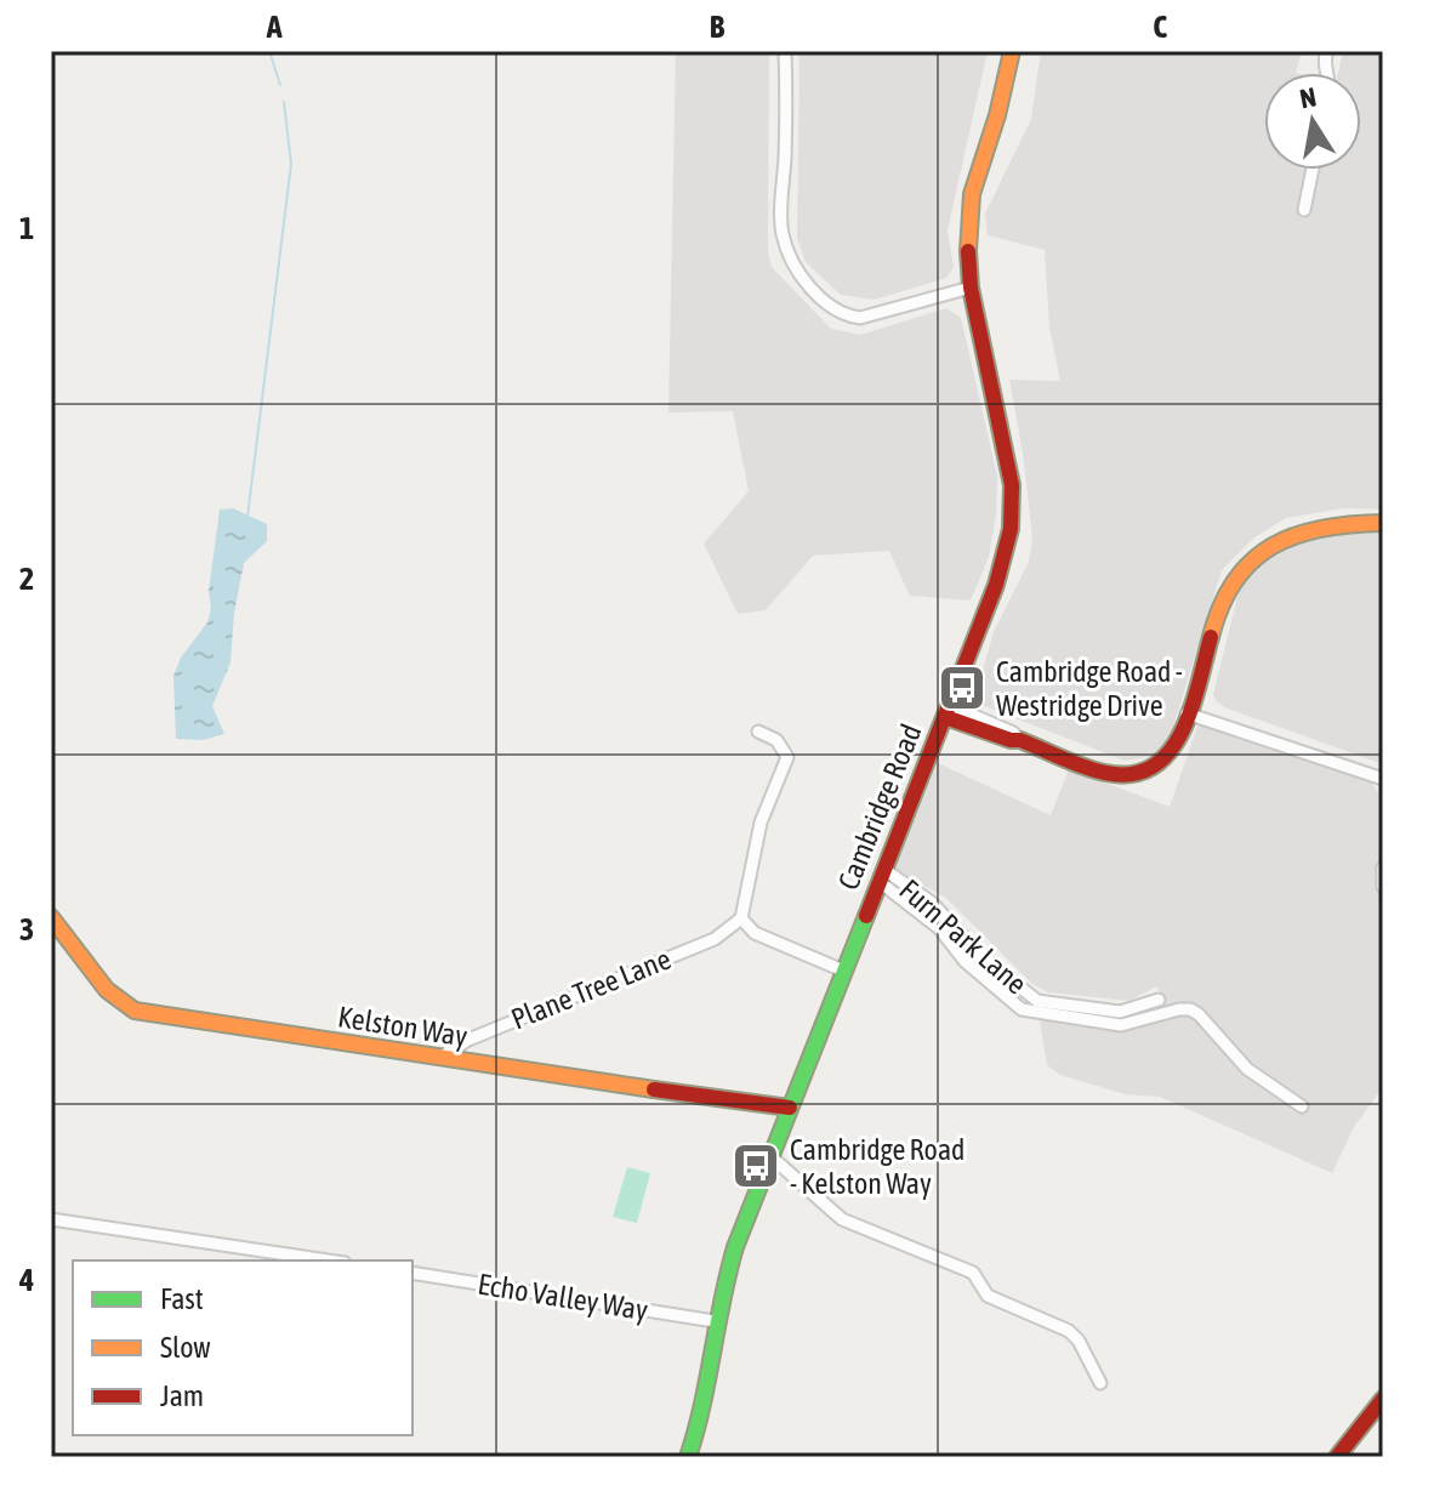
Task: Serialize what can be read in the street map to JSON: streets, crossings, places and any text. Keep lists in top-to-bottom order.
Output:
{
  "streets": {
    "main road": ["Cambridge Road", "Kelston Way"],
    "street": ["Furn Park Lane", "Plane Tree Lane", "Echo Valley Way"]
  },
  "crossings": [
    ["Cambridge Road", "Furn Park Lane"],
    ["Cambridge Road", "Kelston Way"],
    ["Cambridge Road", "Echo Valley Way"],
    ["Plane Tree Lane", "Kelston Way"]
  ],
  "places": {
    "bus stop": ["Cambridge Road - Westridge Drive", "Cambridge Road - Kelston Way"]
  },
  "legend": ["Fast", "Slow", "Jam"],
  "north": "top",
  "grid": {
    "columns": ["A", "B", "C"],
    "rows": [
      "1",
      "2",
      "3",
      "4"
    ]
  }
}
